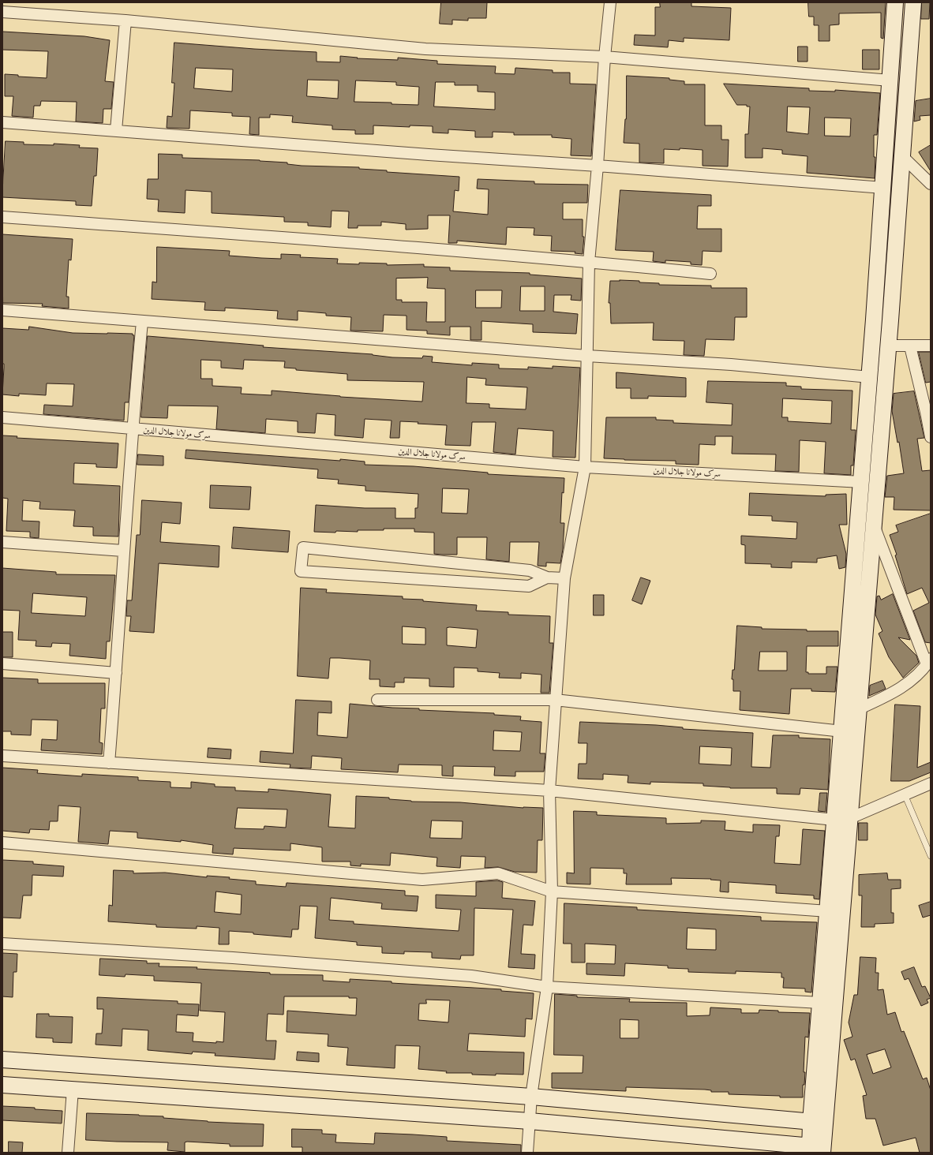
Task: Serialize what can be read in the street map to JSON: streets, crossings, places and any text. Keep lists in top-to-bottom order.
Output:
{
  "streets": {
    "street": ["سرک مولانا جلال الدین"]
  }
}
